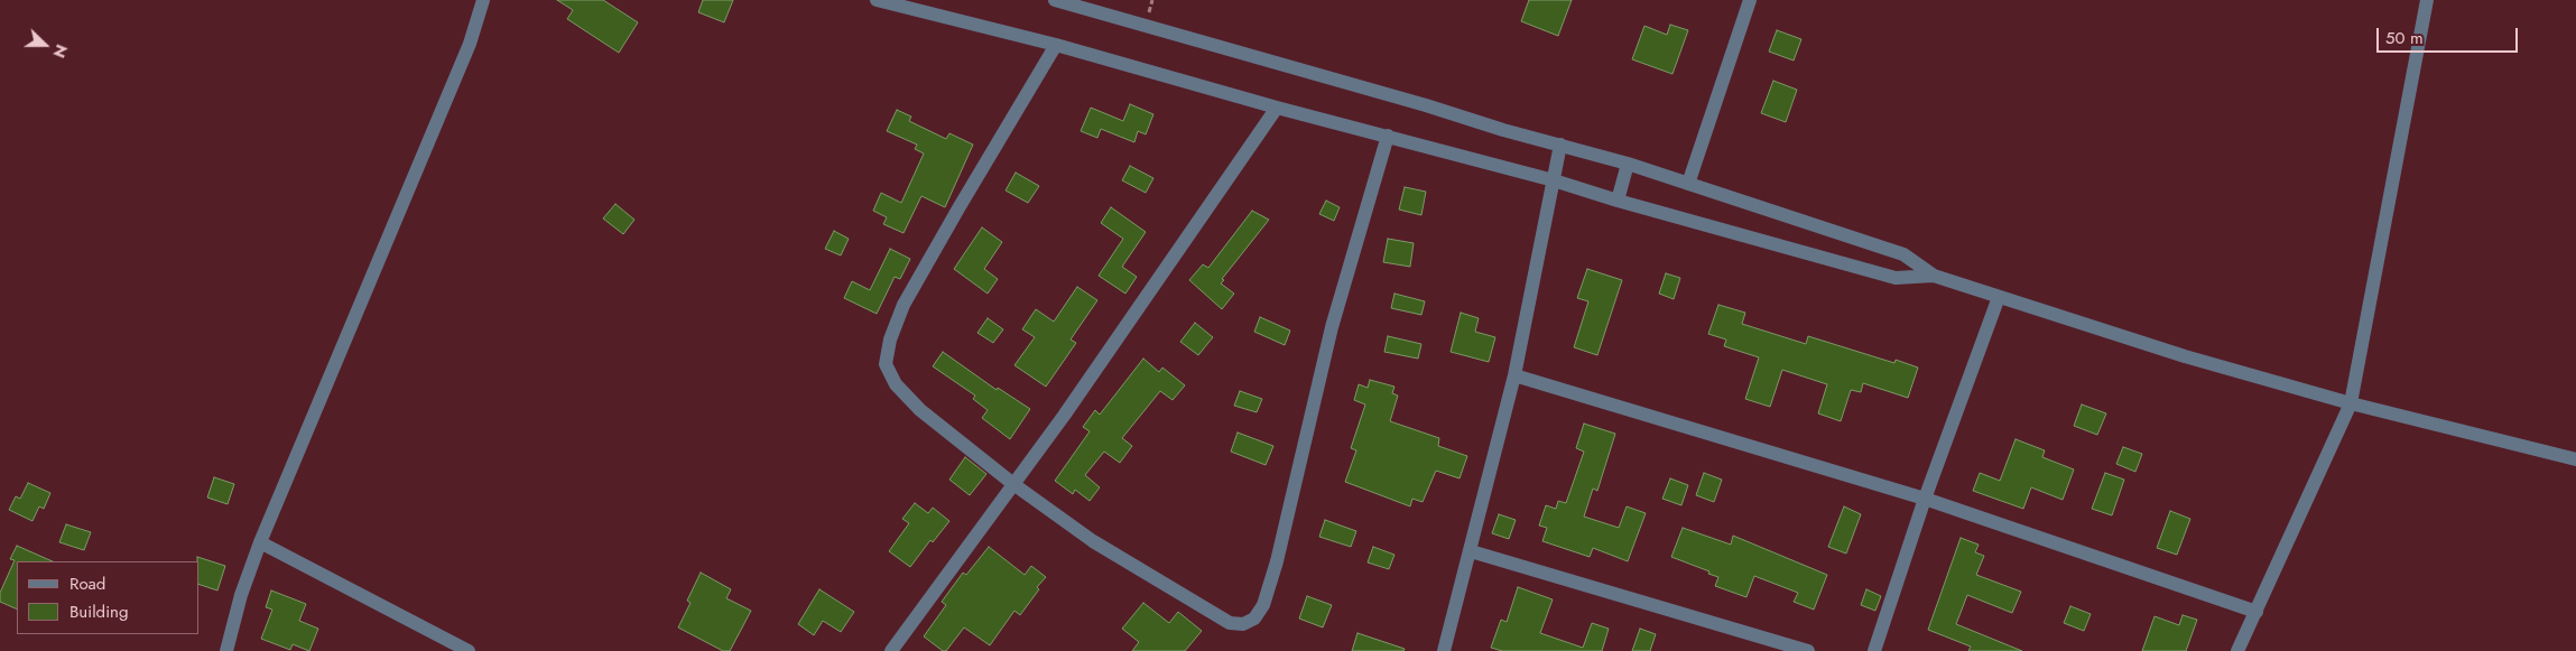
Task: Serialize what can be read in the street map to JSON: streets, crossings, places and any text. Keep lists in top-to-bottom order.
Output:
{
  "legend": ["Road", "Building"],
  "scale_bar": "50 m",
  "north": "right"
}
